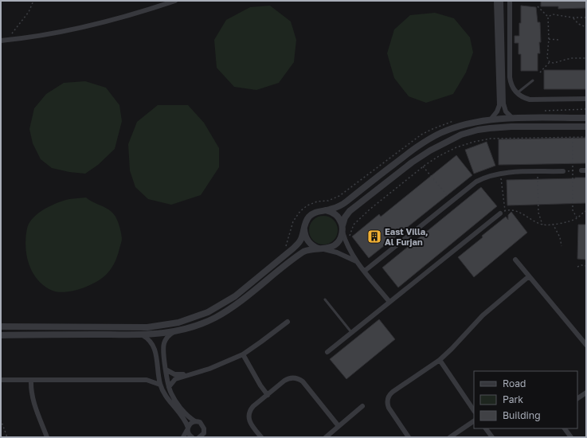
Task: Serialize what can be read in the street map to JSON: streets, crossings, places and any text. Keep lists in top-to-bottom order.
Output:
{
  "places": {
    "building": ["East Villa, Al Furjan"]
  },
  "legend": ["Road", "Park", "Building"]
}
